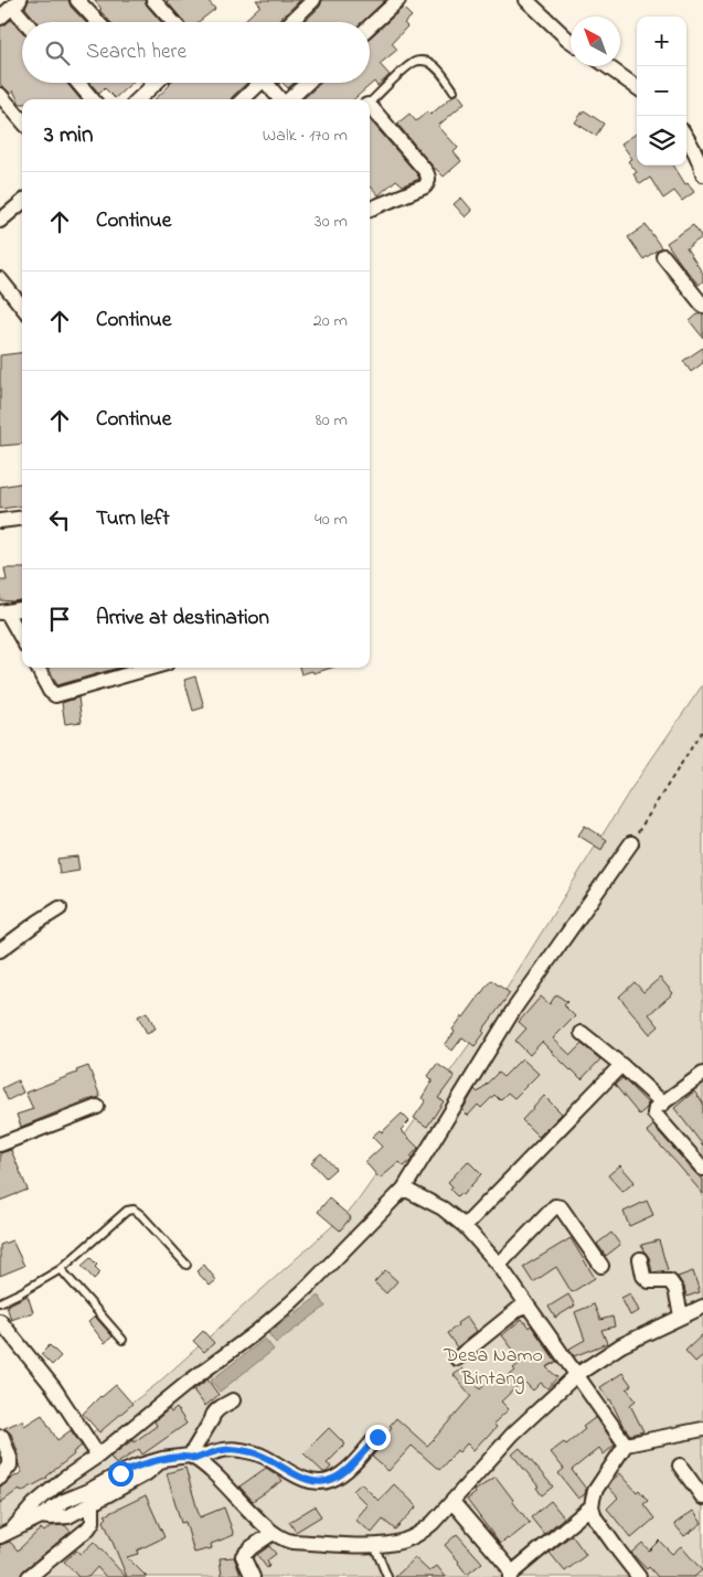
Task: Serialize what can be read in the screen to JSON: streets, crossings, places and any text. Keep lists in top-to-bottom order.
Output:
{
  "parks": ["Desa Namo Bintang"],
  "north": "top left",
  "page": {
    "map_buttons": ["+", "−"],
    "search": "Search here",
    "heading": ["3 min", "Walk · 170 m"],
    "list": [
      ["Continue", "30 m"],
      ["Continue", "20 m"],
      ["Continue", "80 m"],
      ["Turn left", "40 m"],
      "Arrive at destination"
    ]
  }
}
